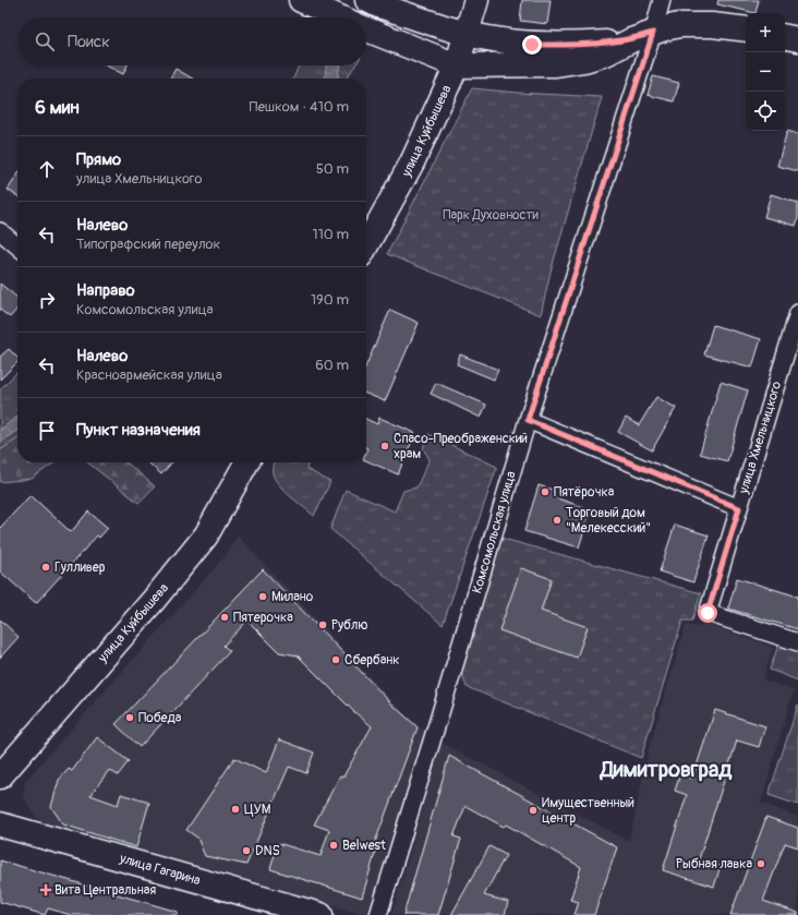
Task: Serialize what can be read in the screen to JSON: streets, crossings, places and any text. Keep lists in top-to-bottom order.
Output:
{
  "streets": {
    "main road": ["улица Куйбышева", "улица Гагарина"],
    "street": ["улица Хмельницкого", "Комсомольская улица"]
  },
  "districts": ["Димитровград"],
  "parks": ["Парк Духовности"],
  "places": {
    "other": [
      "Спасо-Преображенский храм",
      "Пятёрочка",
      "Торговый дом \"Мелекесский\"",
      "Гулливер",
      "Милано",
      "Пятерочка",
      "Рублю",
      "Сбербанк",
      "Победа",
      "ЦУМ",
      "Имущественный центр",
      "Belwest",
      "DNS",
      "Рыбная лавка"
    ],
    "health": ["Вита Центральная"]
  },
  "page": {
    "map_buttons": ["+", "−"],
    "search": "Поиск",
    "heading": ["6 мин", "Пешком · 410 m"],
    "list": [
      ["Прямо", "улица Хмельницкого", "50 m"],
      ["Налево", "Типографский переулок", "110 m"],
      ["Направо", "Комсомольская улица", "190 m"],
      ["Налево", "Красноармейская улица", "60 m"],
      "Пункт назначения"
    ]
  }
}
